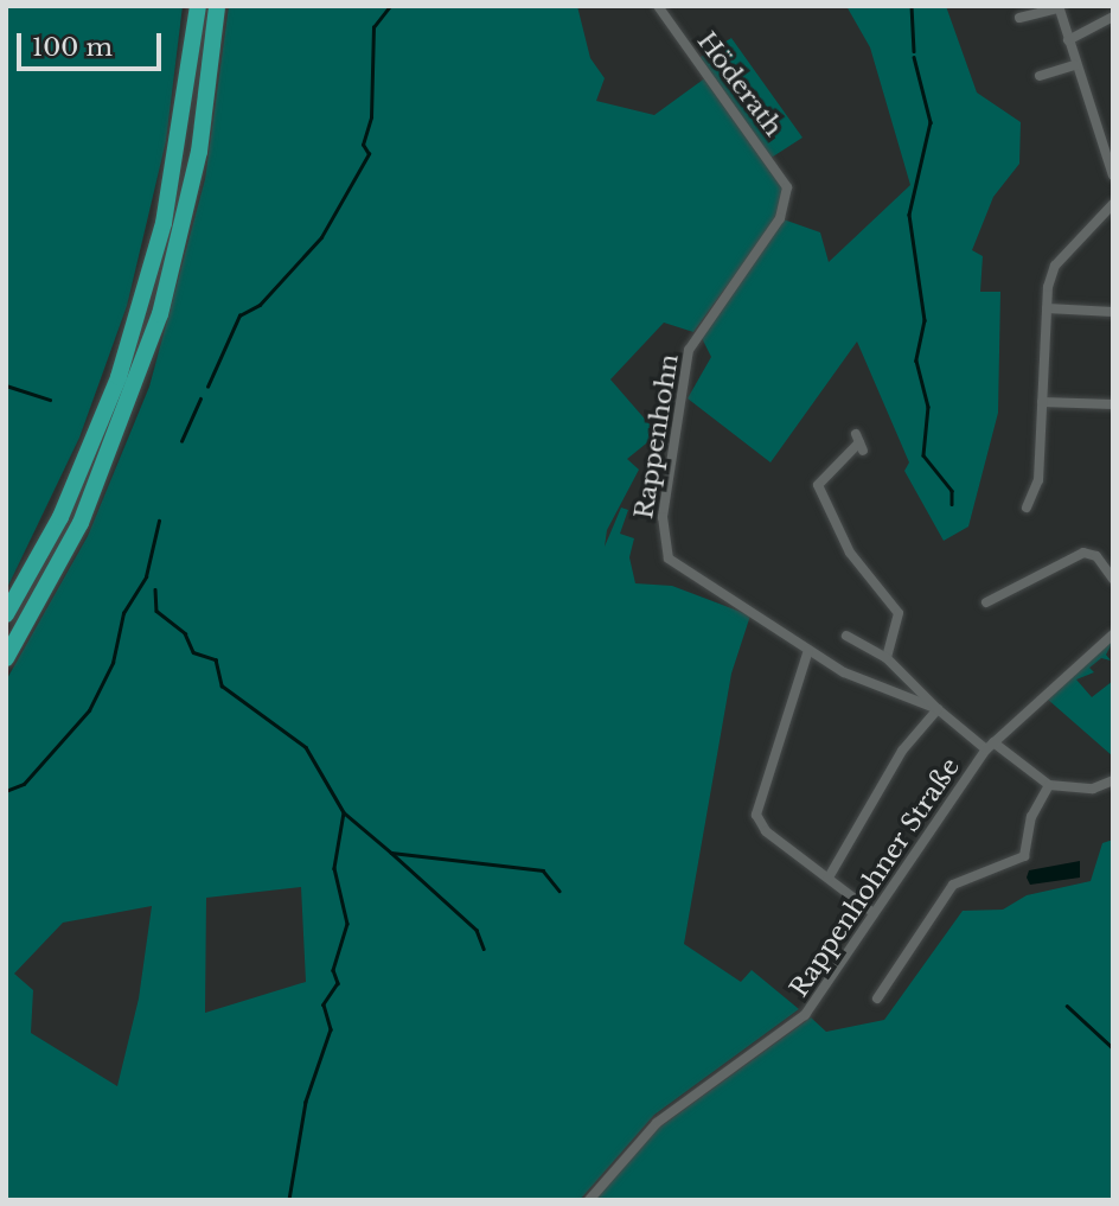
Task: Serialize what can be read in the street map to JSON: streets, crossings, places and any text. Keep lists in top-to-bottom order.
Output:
{
  "streets": {
    "street": ["Höderath", "Rappenhohn", "Rappenhohner Straße"]
  },
  "crossings": [
    ["Höderath", "Rappenhohn"],
    ["Rappenhohn", "Rappenhohner Straße"]
  ],
  "scale_bar": "100 m"
}
